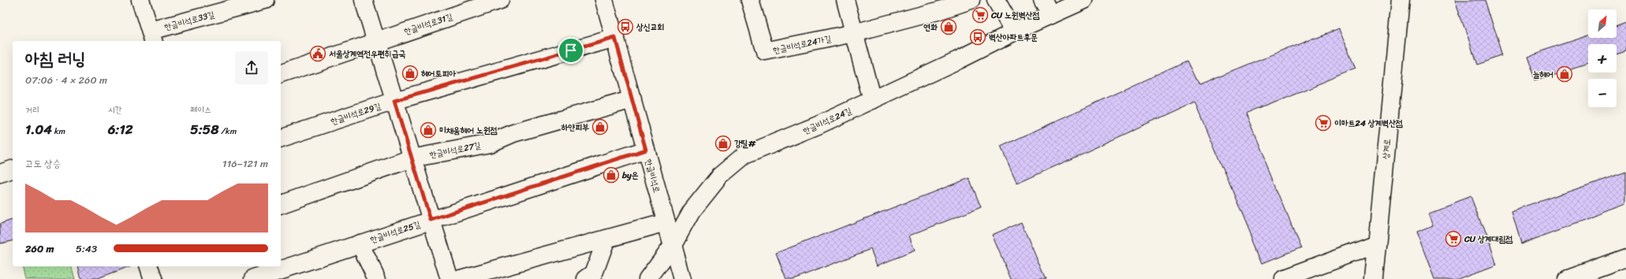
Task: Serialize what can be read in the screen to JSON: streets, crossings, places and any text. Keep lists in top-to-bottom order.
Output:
{
  "streets": {
    "street": [
      "한글비석로33길",
      "한글비석로31길",
      "한글비석로24가길",
      "한글비석로29길",
      "한글비석로24길",
      "상계로",
      "한글비석로27길",
      "한글비석로",
      "한글비석로25길"
    ]
  },
  "crossings": [
    ["한글비석로29길", "한글비석로"],
    ["한글비석로24길", "한글비석로"],
    ["한글비석로27길", "한글비석로"],
    ["한글비석로", "한글비석로25길"]
  ],
  "places": {
    "supermarket": ["CU 노원벽산점", "이마트24 상계벽산점", "CU 상계대림점"],
    "bus stop": ["상신교회", "벽산아파트후문"],
    "shop": [
      "연화",
      "헤어토피아",
      "늘헤어",
      "하얀피부",
      "미채움헤어 노원점",
      "강띨#",
      "by은"
    ],
    "public building": ["서울상계역전우편취급국"]
  },
  "north": "top right",
  "page": {
    "map_buttons": ["+", "−"],
    "heading": ["아침 러닝", "07:06 · 4 × 260 m"],
    "stats": [
      ["거리", "1.04 km"],
      ["시간", "6:12"],
      ["페이스", "5:58 /km"]
    ],
    "chart": ["고도 상승", "116–121 m"],
    "list": [
      {
        "name": "260 m",
        "note": "5:43"
      }
    ]
  }
}
